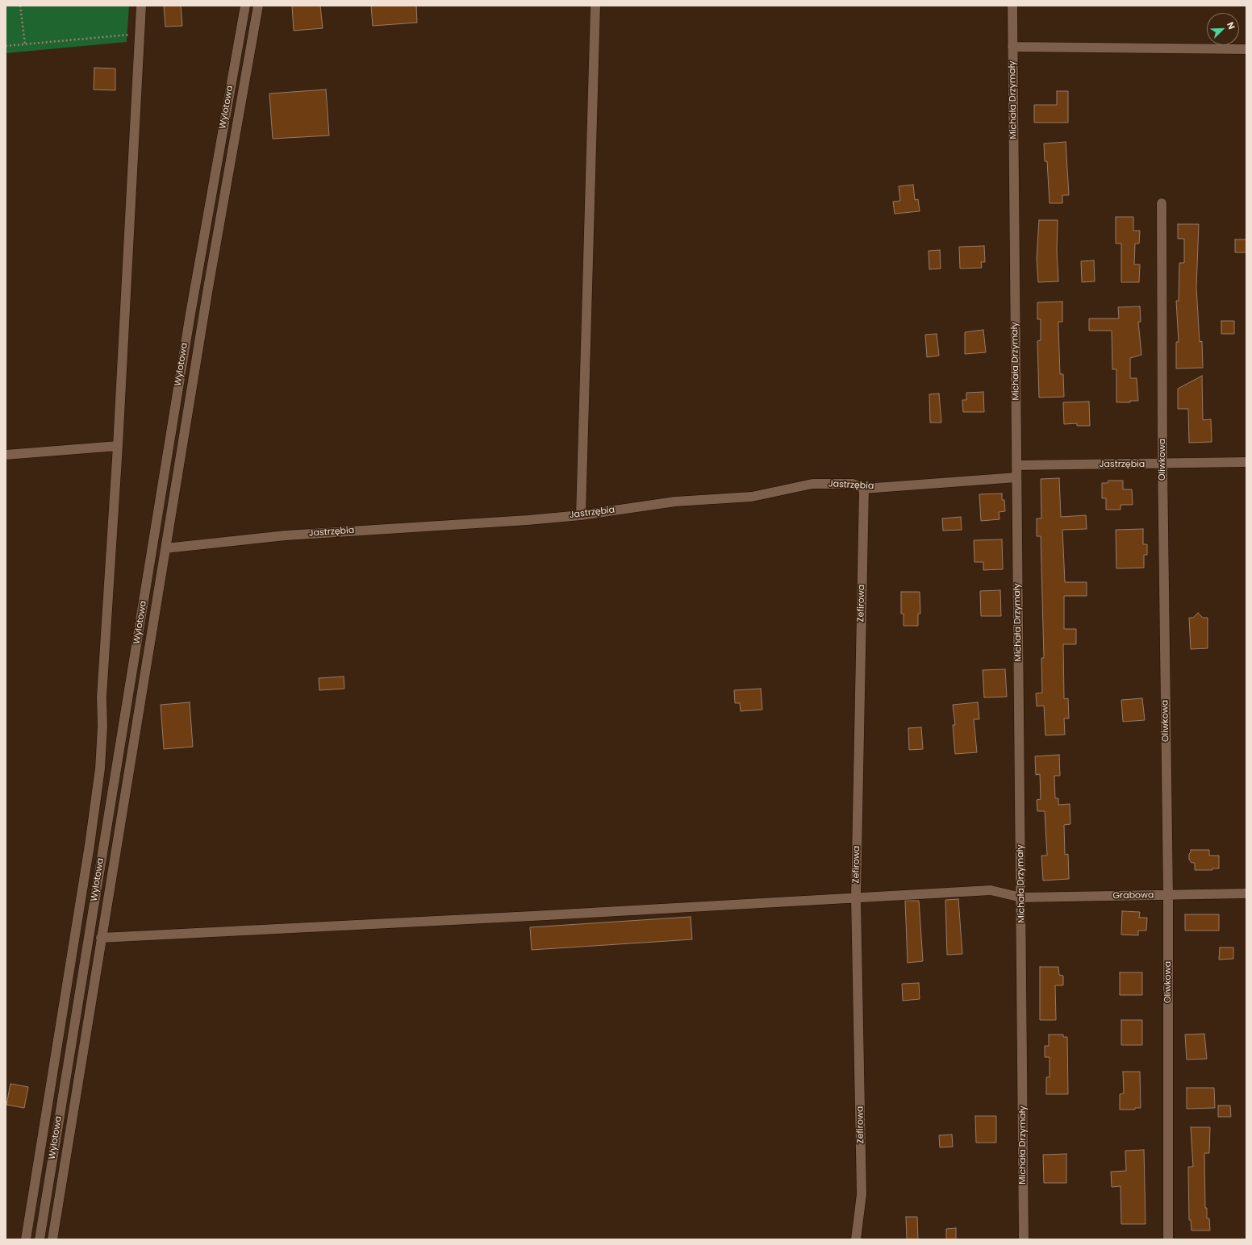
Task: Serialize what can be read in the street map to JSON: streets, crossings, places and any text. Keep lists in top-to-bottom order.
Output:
{
  "streets": {
    "street": [
      "Michała Drzymały",
      "Wylotowa",
      "Oliwkowa",
      "Jastrzębia",
      "Zefirowa",
      "Grabowa"
    ]
  },
  "crossings": [
    ["Michała Drzymały", "Jastrzębia"],
    ["Michała Drzymały", "Grabowa"],
    ["Wylotowa", "Jastrzębia"],
    ["Wylotowa", "Grabowa"],
    ["Oliwkowa", "Jastrzębia"],
    ["Oliwkowa", "Grabowa"],
    ["Jastrzębia", "Zefirowa"],
    ["Zefirowa", "Grabowa"]
  ],
  "north": "top right"
}
